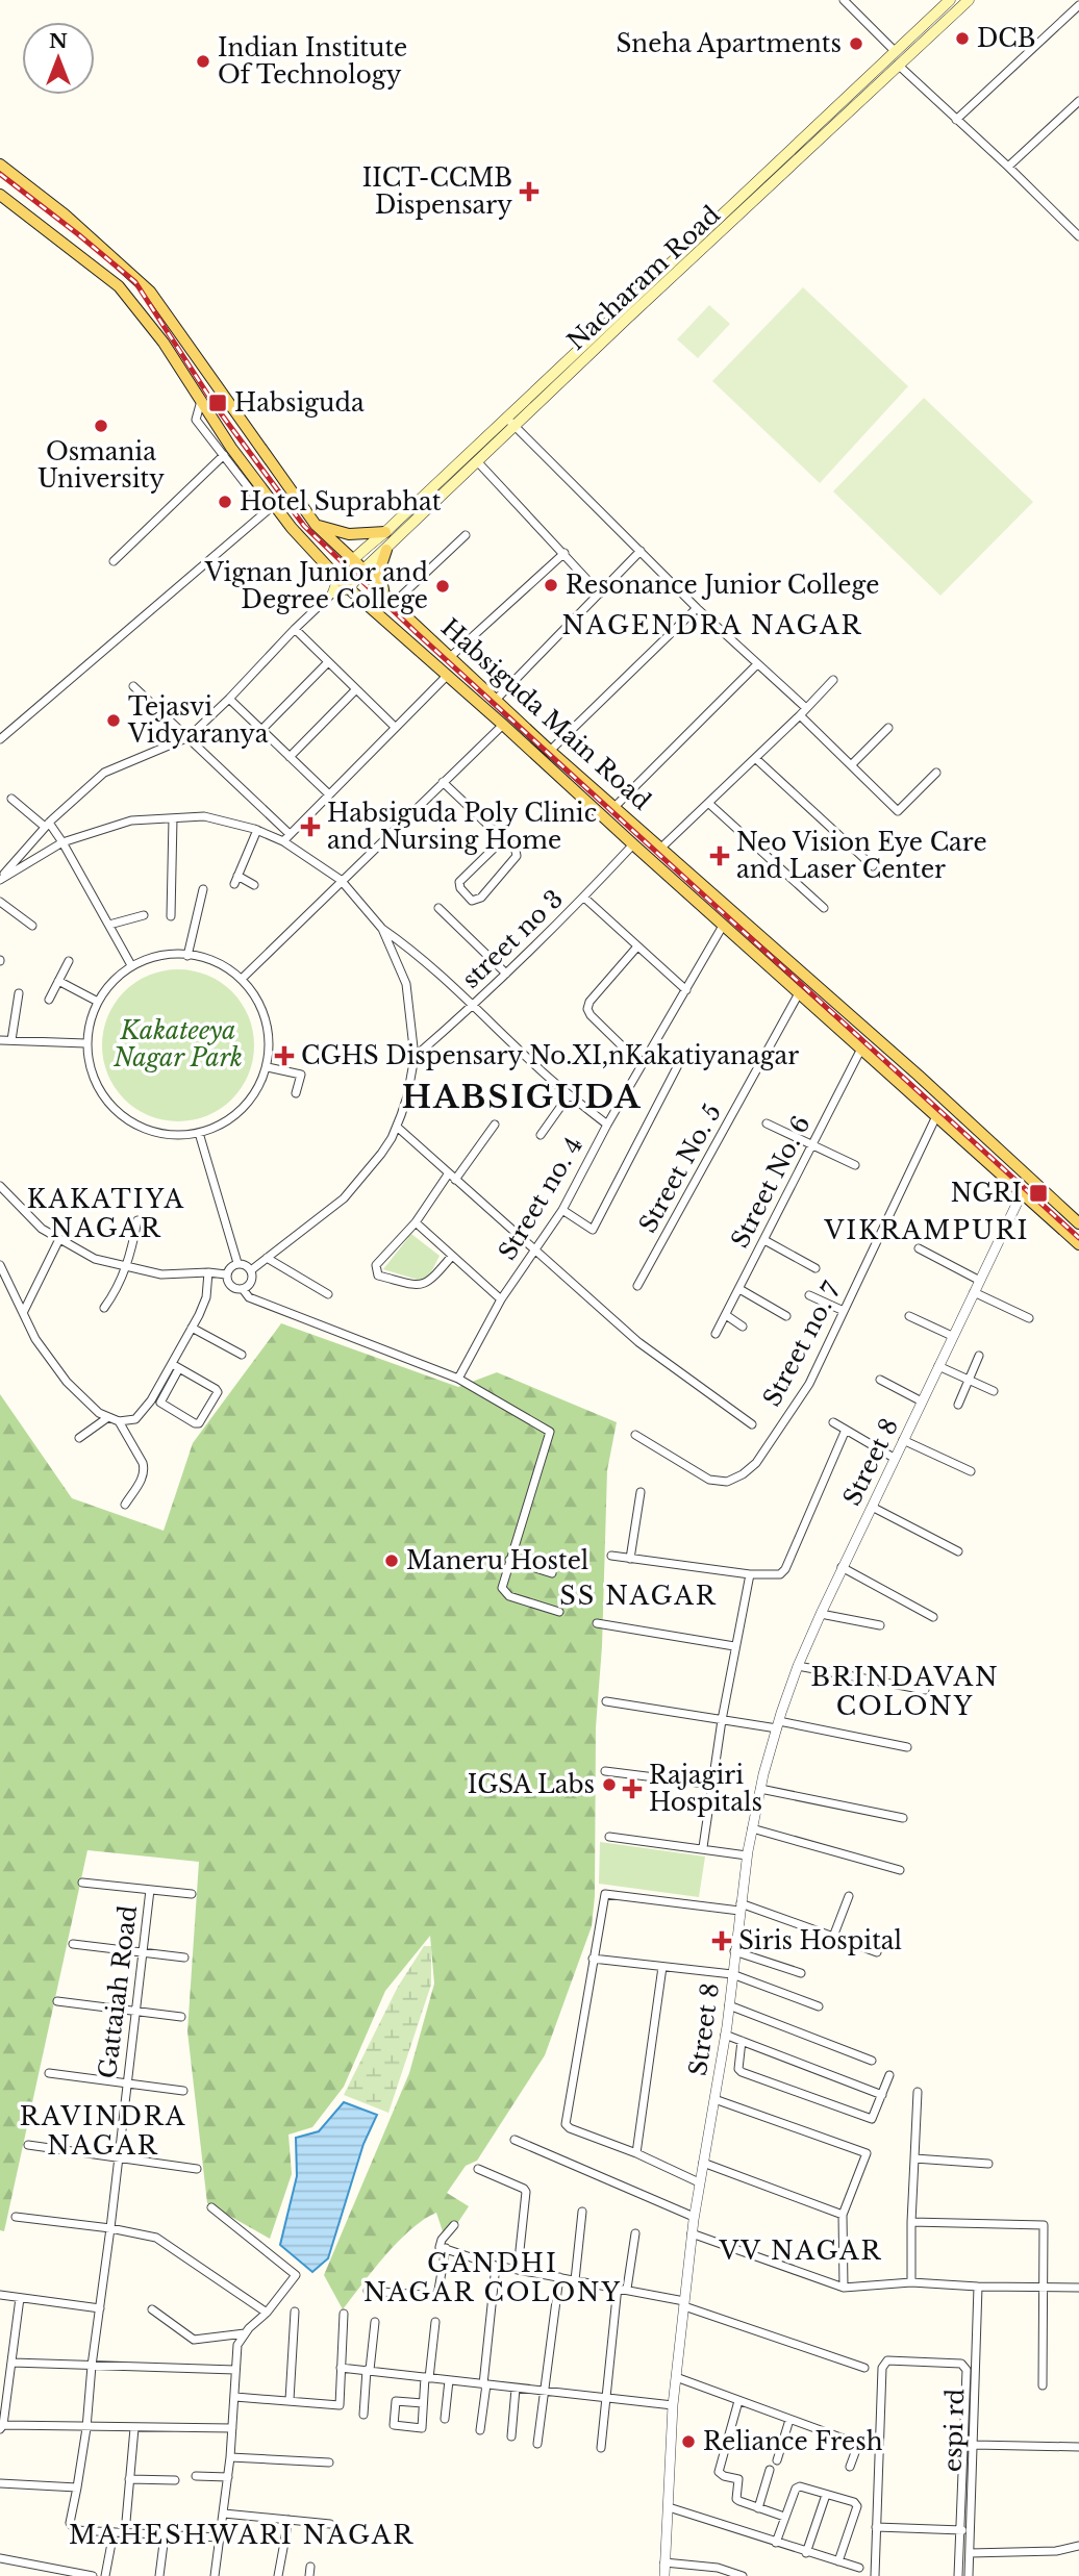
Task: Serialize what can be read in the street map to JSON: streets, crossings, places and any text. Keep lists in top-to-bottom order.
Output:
{
  "streets": {
    "main road": ["Nacharam Road", "Habsiguda Main Road"],
    "street": [
      "street no 3",
      "Street No. 5",
      "Street No. 6",
      "Street no. 4",
      "Street no. 7",
      "Street 8",
      "Gattaiah Road",
      "espi rd"
    ]
  },
  "crossings": [
    ["Nacharam Road", "Habsiguda Main Road"],
    ["Habsiguda Main Road", "street no 3"],
    ["Habsiguda Main Road", "Street No. 5"],
    ["Habsiguda Main Road", "Street No. 6"],
    ["Habsiguda Main Road", "Street no. 4"],
    ["Habsiguda Main Road", "Street no. 7"],
    ["Habsiguda Main Road", "Street 8"]
  ],
  "districts": [
    "NAGENDRA NAGAR",
    "HABSIGUDA",
    "KAKATIYA NAGAR",
    "VIKRAMPURI",
    "SS NAGAR",
    "BRINDAVAN COLONY",
    "RAVINDRA NAGAR",
    "VV NAGAR",
    "GANDHI NAGAR COLONY",
    "MAHESHWARI NAGAR"
  ],
  "parks": ["Kakateeya Nagar Park"],
  "places": {
    "other": [
      "DCB",
      "Sneha Apartments",
      "Indian Institute Of Technology",
      "Osmania University",
      "Hotel Suprabhat",
      "Resonance Junior College",
      "Vignan Junior and Degree College",
      "Tejasvi Vidyaranya",
      "Maneru Hostel",
      "IGSA Labs",
      "Reliance Fresh"
    ],
    "health": [
      "IICT-CCMB Dispensary",
      "Habsiguda Poly Clinic and Nursing Home",
      "Neo Vision Eye Care and Laser Center",
      "CGHS Dispensary No.XI,nKakatiyanagar",
      "Rajagiri Hospitals",
      "Siris Hospital"
    ],
    "transit": ["Habsiguda", "NGRI"]
  },
  "north": "top"
}
